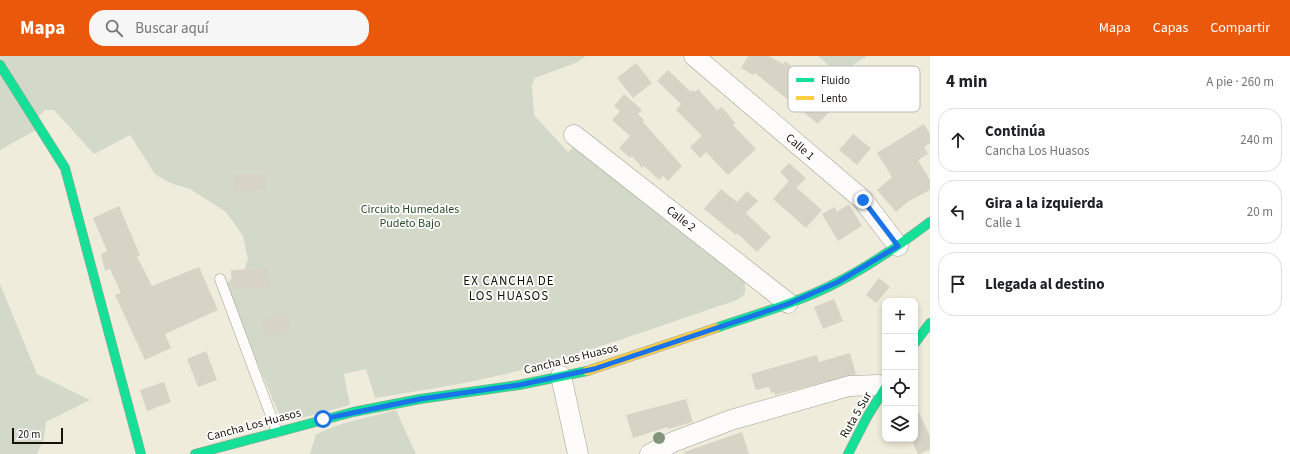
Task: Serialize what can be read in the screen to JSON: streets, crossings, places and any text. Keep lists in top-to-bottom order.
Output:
{
  "streets": {
    "main road": ["Cancha Los Huasos", "Ruta 5 Sur"],
    "street": ["Calle 1", "Calle 2"]
  },
  "crossings": [
    ["Calle 1", "Cancha Los Huasos"],
    ["Calle 2", "Cancha Los Huasos"]
  ],
  "districts": ["EX CANCHA DE LOS HUASOS"],
  "parks": ["Circuito Humedales Pudeto Bajo"],
  "legend": ["Fluido", "Lento"],
  "scale_bar": "20 m",
  "page": {
    "header": "Mapa",
    "search": "Buscar aquí",
    "nav": ["Mapa", "Capas", "Compartir"],
    "heading": ["4 min", "A pie · 260 m"],
    "list": [
      ["Continúa", "Cancha Los Huasos", "240 m"],
      ["Gira a la izquierda", "Calle 1", "20 m"],
      "Llegada al destino"
    ],
    "map_buttons": ["+", "−"],
    "scale": "20 m"
  }
}
